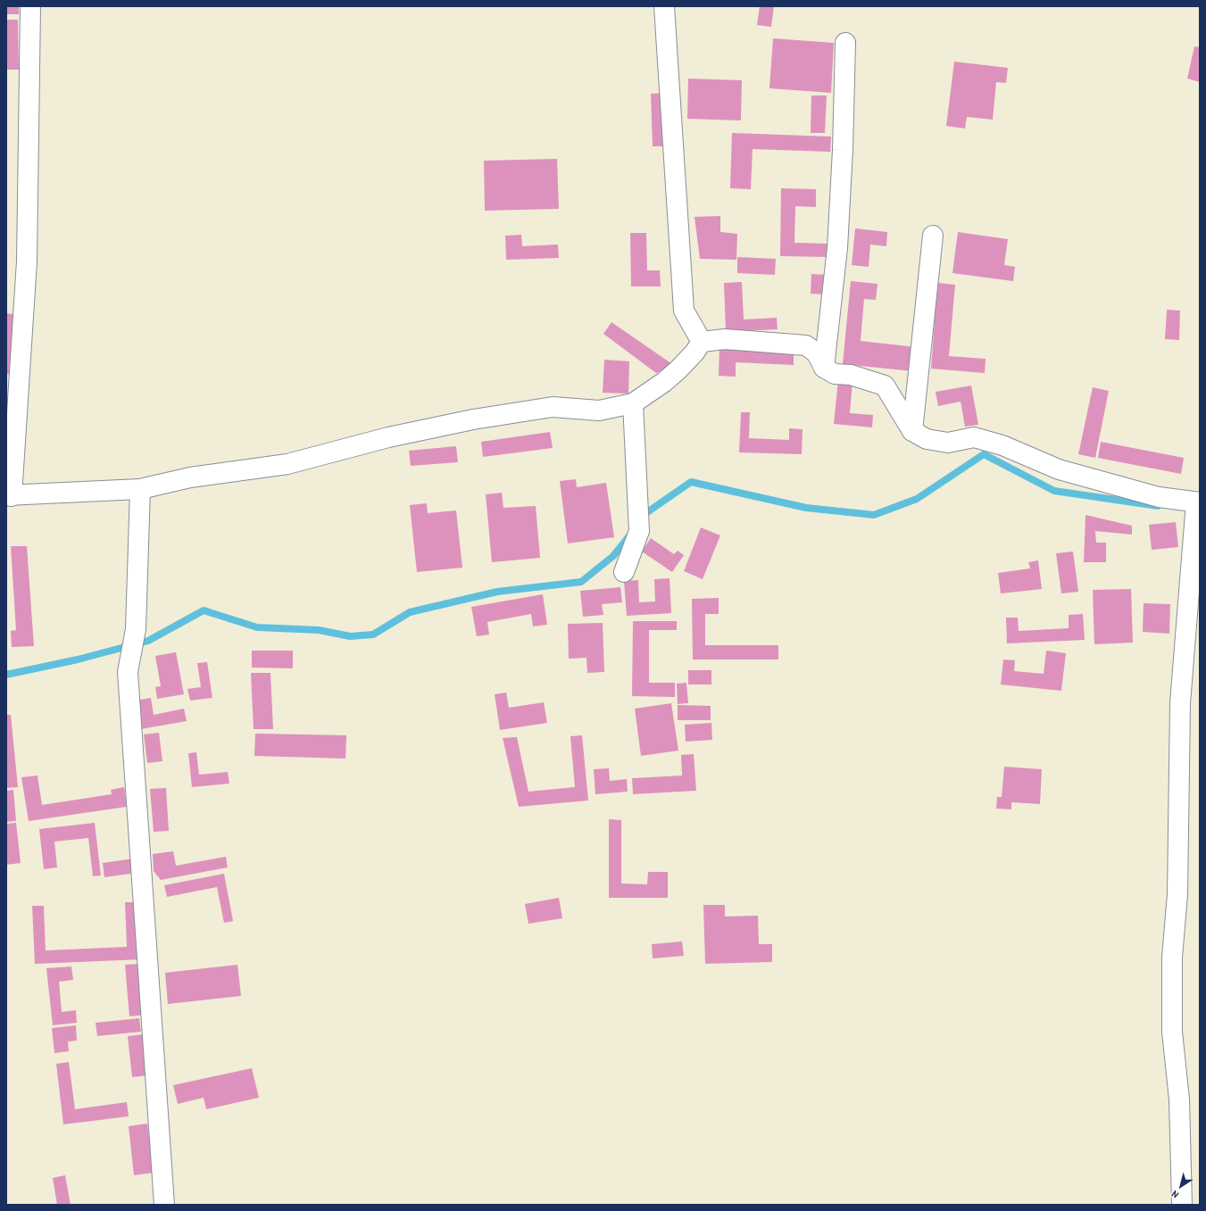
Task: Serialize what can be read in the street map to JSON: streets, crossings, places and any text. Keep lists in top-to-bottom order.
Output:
{
  "north": "bottom left"
}
